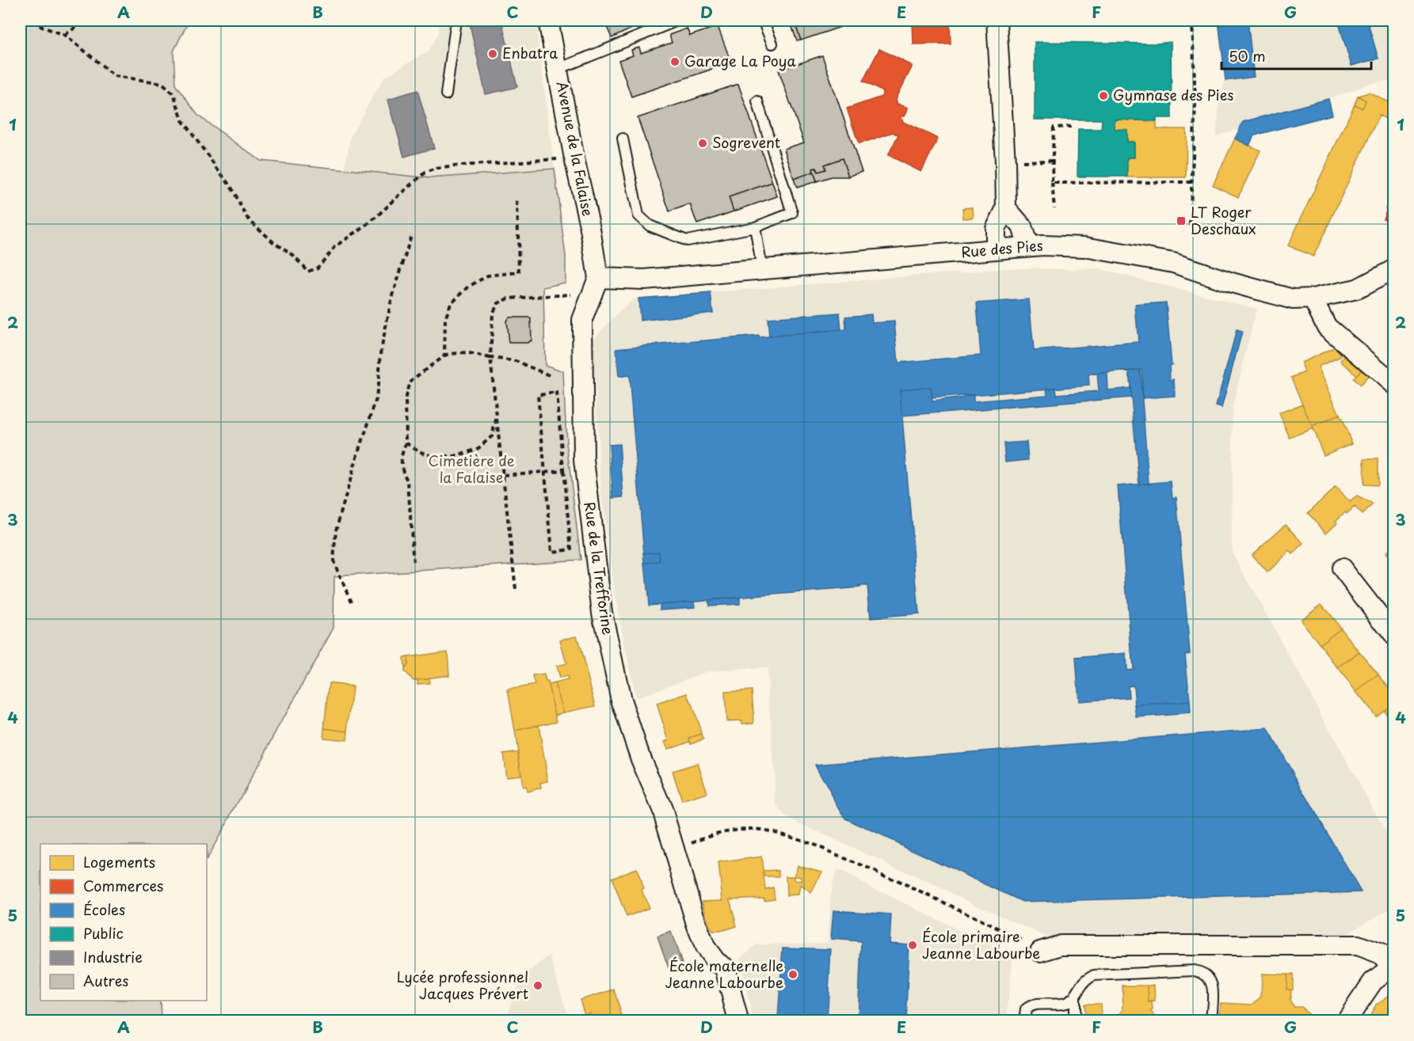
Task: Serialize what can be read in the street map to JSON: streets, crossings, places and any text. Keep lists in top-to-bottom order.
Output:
{
  "streets": {
    "street": ["Avenue de la Falaise", "Rue des Pies", "Rue de la Trefforine"]
  },
  "crossings": [
    ["Avenue de la Falaise", "Rue des Pies"],
    ["Avenue de la Falaise", "Rue de la Trefforine"],
    ["Rue des Pies", "Rue de la Trefforine"]
  ],
  "parks": ["Cimetière de la Falaise"],
  "places": {
    "other": [
      "Enbatra",
      "Garage La Poya",
      "Gymnase des Pies",
      "Sogrevent",
      "École primaire Jeanne Labourbe",
      "École maternelle Jeanne Labourbe",
      "Lycée professionnel Jacques Prévert"
    ],
    "transit": ["LT Roger Deschaux"]
  },
  "legend": [
    "Logements",
    "Commerces",
    "Écoles",
    "Public",
    "Industrie",
    "Autres"
  ],
  "scale_bar": "50 m",
  "grid": {
    "columns": [
      "A",
      "B",
      "C",
      "D",
      "E",
      "F",
      "G"
    ],
    "rows": [
      "1",
      "2",
      "3",
      "4",
      "5"
    ]
  }
}
